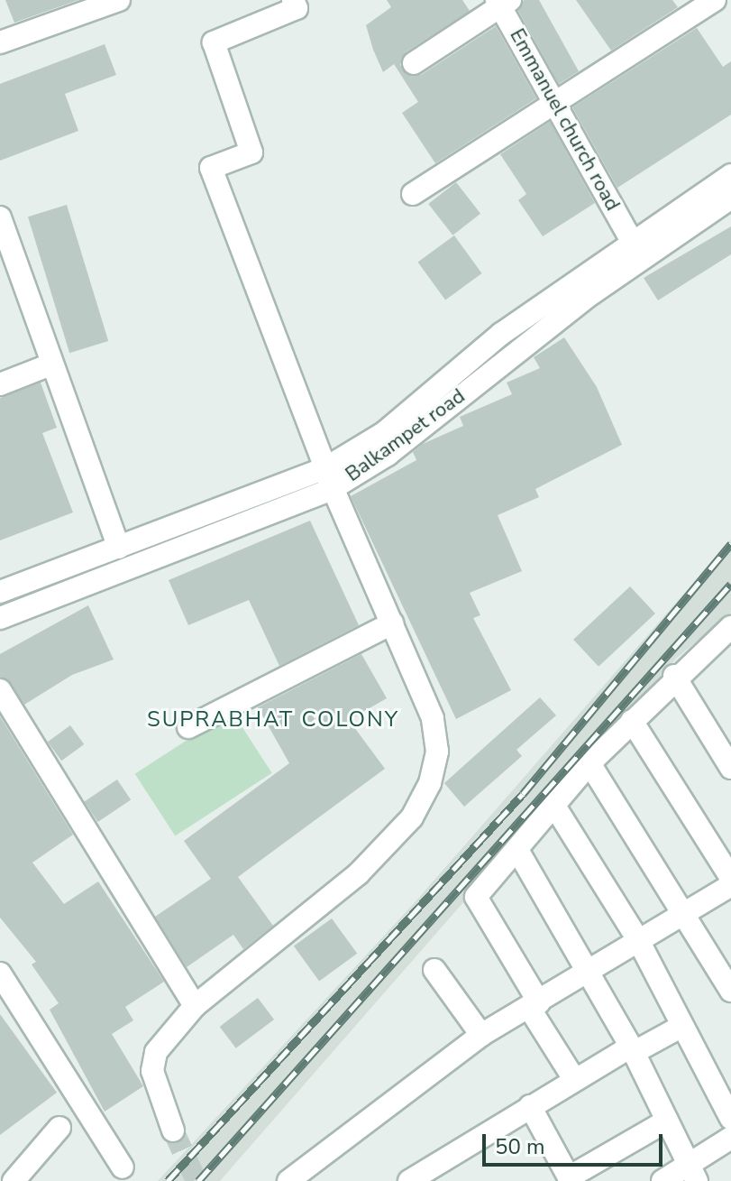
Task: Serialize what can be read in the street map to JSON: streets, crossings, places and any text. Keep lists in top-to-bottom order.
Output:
{
  "streets": {
    "street": ["Emmanuel church road", "Balkampet road"]
  },
  "crossings": [
    ["Emmanuel church road", "Balkampet road"]
  ],
  "districts": ["SUPRABHAT COLONY"],
  "scale_bar": "50 m"
}
